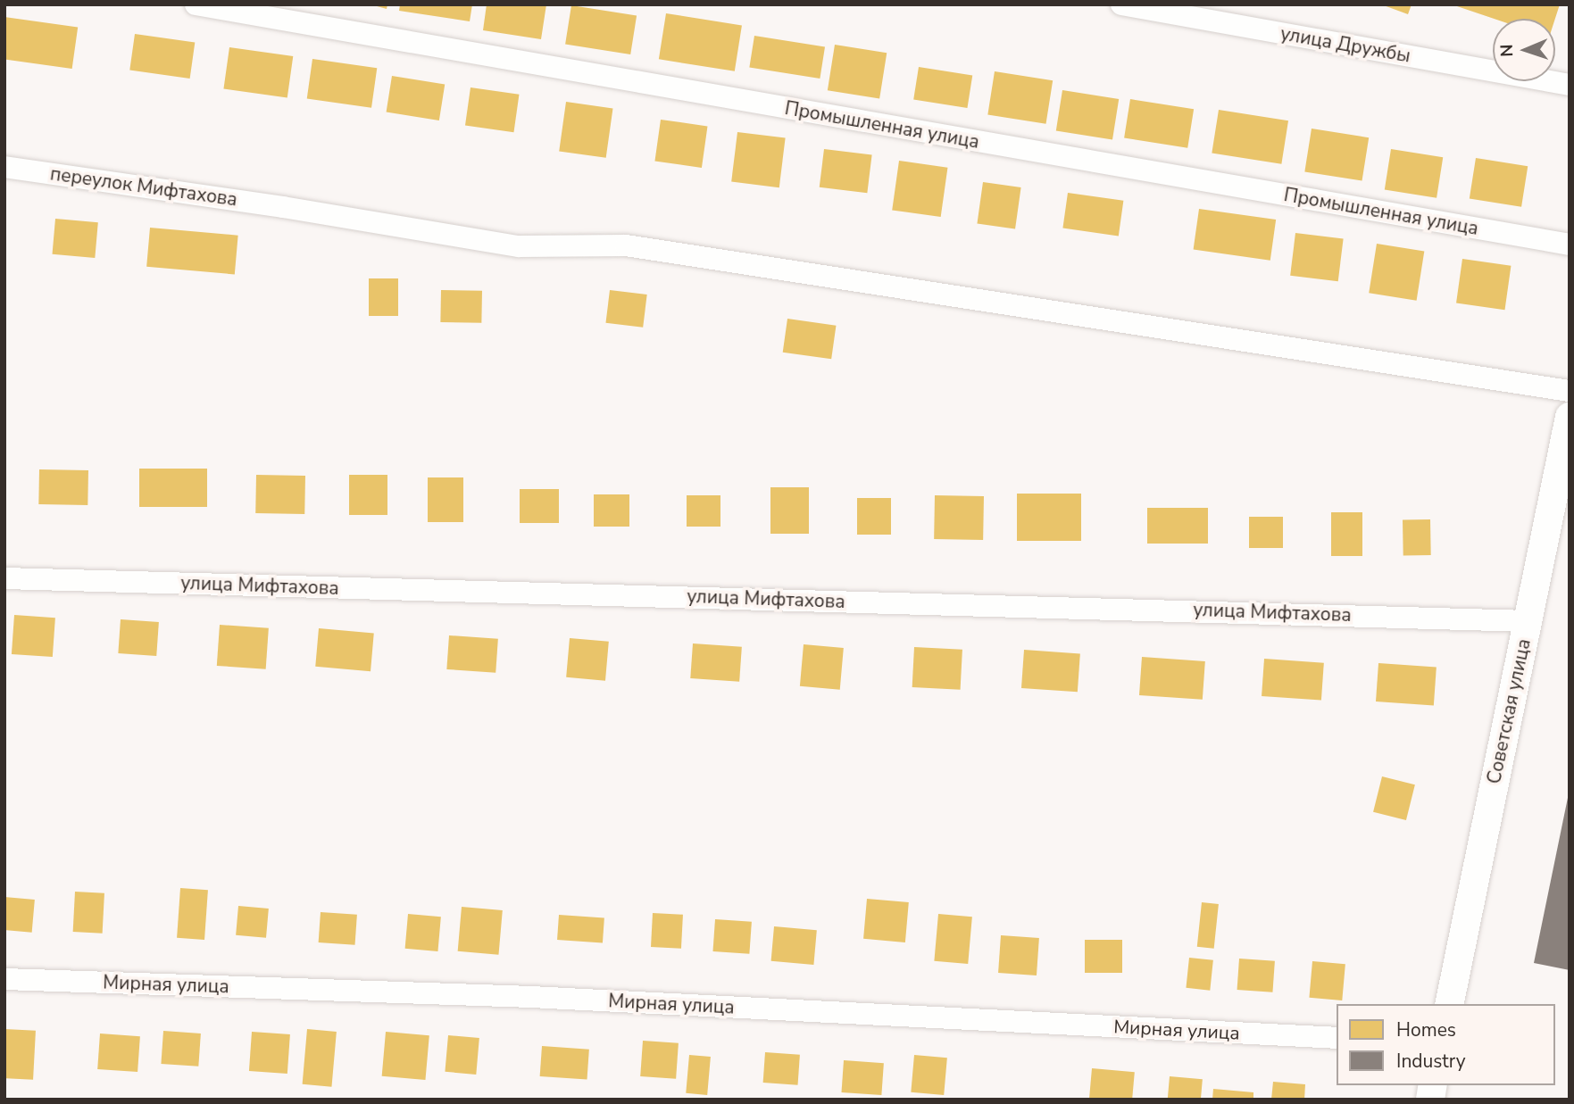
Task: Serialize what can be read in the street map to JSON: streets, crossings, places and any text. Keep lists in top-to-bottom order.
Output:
{
  "streets": {
    "main road": ["Советская улица"],
    "street": [
      "улица Дружбы",
      "Промышленная улица",
      "переулок Мифтахова",
      "улица Мифтахова",
      "Мирная улица"
    ]
  },
  "crossings": [
    ["улица Мифтахова", "Советская улица"]
  ],
  "legend": ["Homes", "Industry"],
  "north": "left"
}
